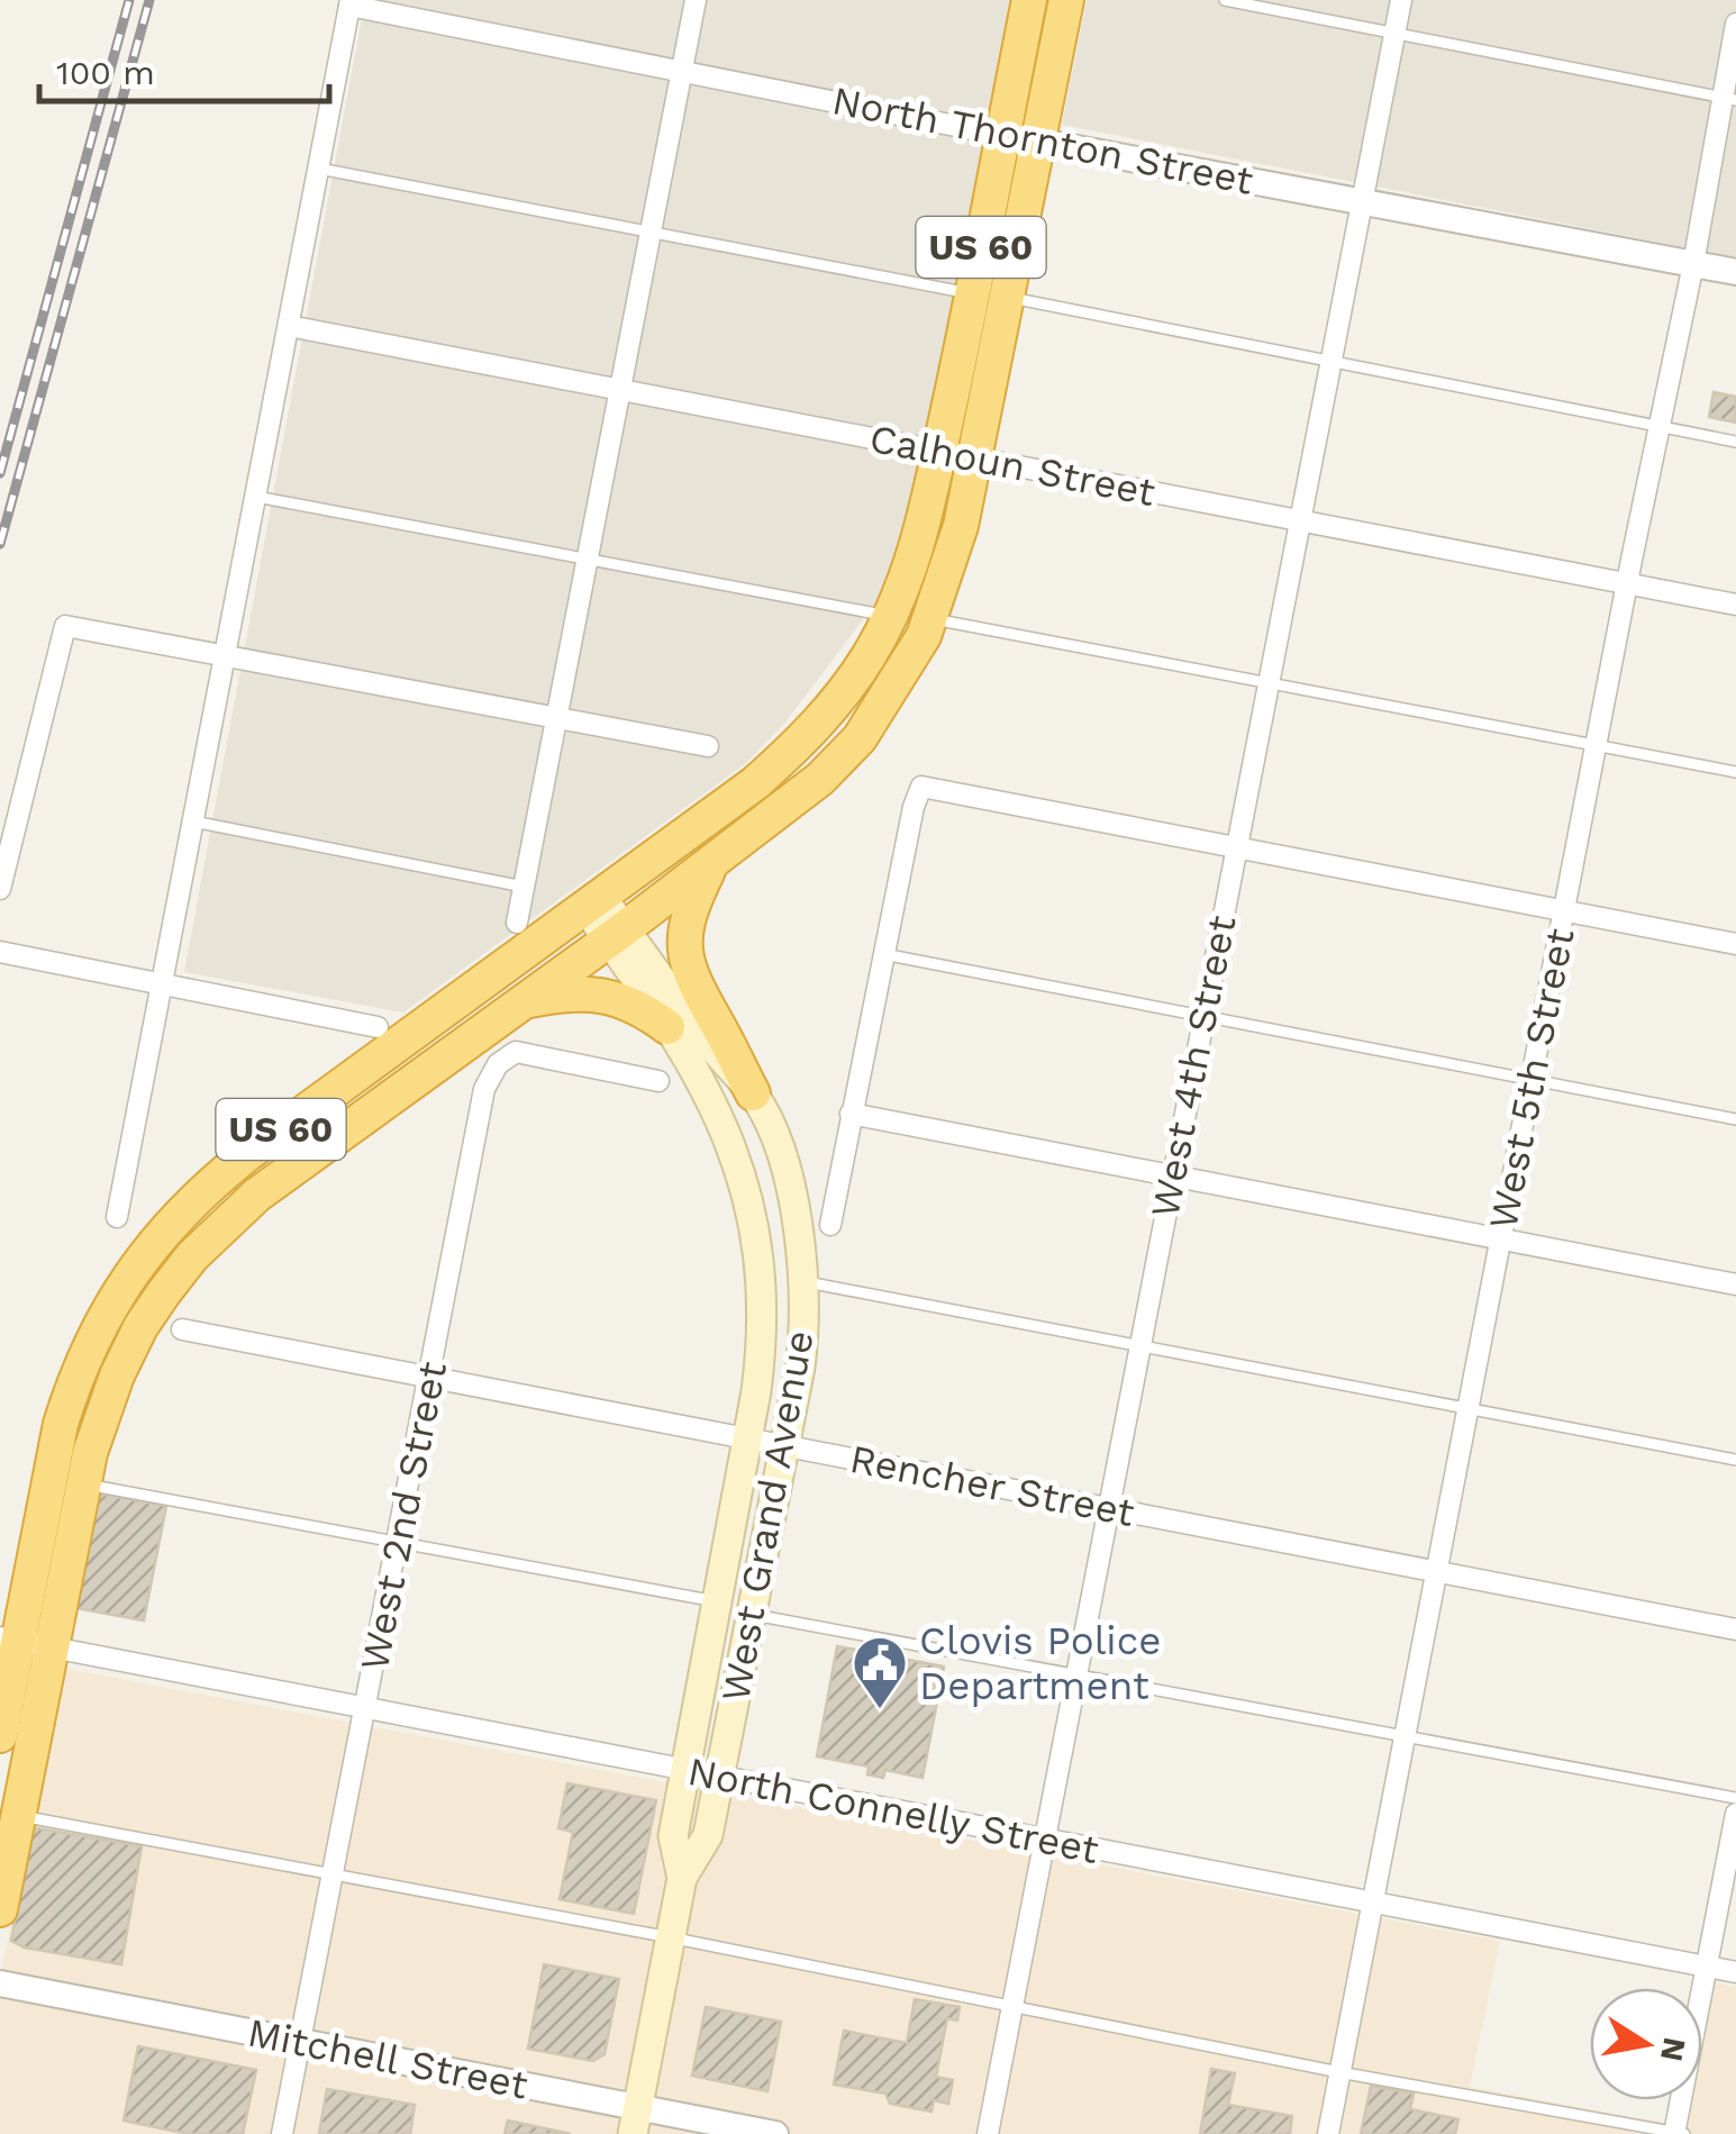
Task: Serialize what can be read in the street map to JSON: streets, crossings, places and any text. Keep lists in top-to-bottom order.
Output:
{
  "streets": {
    "highway": ["US 60"],
    "main road": ["West Grand Avenue"],
    "street": [
      "North Thornton Street",
      "Calhoun Street",
      "West 4th Street",
      "West 5th Street",
      "Rencher Street",
      "West 2nd Street",
      "North Connelly Street",
      "Mitchell Street"
    ]
  },
  "crossings": [
    ["North Thornton Street", "US 60"],
    ["North Thornton Street", "West 4th Street"],
    ["North Thornton Street", "West 5th Street"],
    ["US 60", "Calhoun Street"],
    ["US 60", "West Grand Avenue"],
    ["US 60", "North Connelly Street"],
    ["Calhoun Street", "West 4th Street"],
    ["Calhoun Street", "West 5th Street"],
    ["West 4th Street", "Rencher Street"],
    ["West 4th Street", "North Connelly Street"],
    ["West 5th Street", "Rencher Street"],
    ["West 5th Street", "North Connelly Street"],
    ["Rencher Street", "West 2nd Street"],
    ["Rencher Street", "West Grand Avenue"],
    ["West 2nd Street", "North Connelly Street"],
    ["West 2nd Street", "Mitchell Street"],
    ["West Grand Avenue", "North Connelly Street"],
    ["West Grand Avenue", "Mitchell Street"]
  ],
  "places": {
    "public building": ["Clovis Police Department"]
  },
  "scale_bar": "100 m",
  "north": "right"
}
